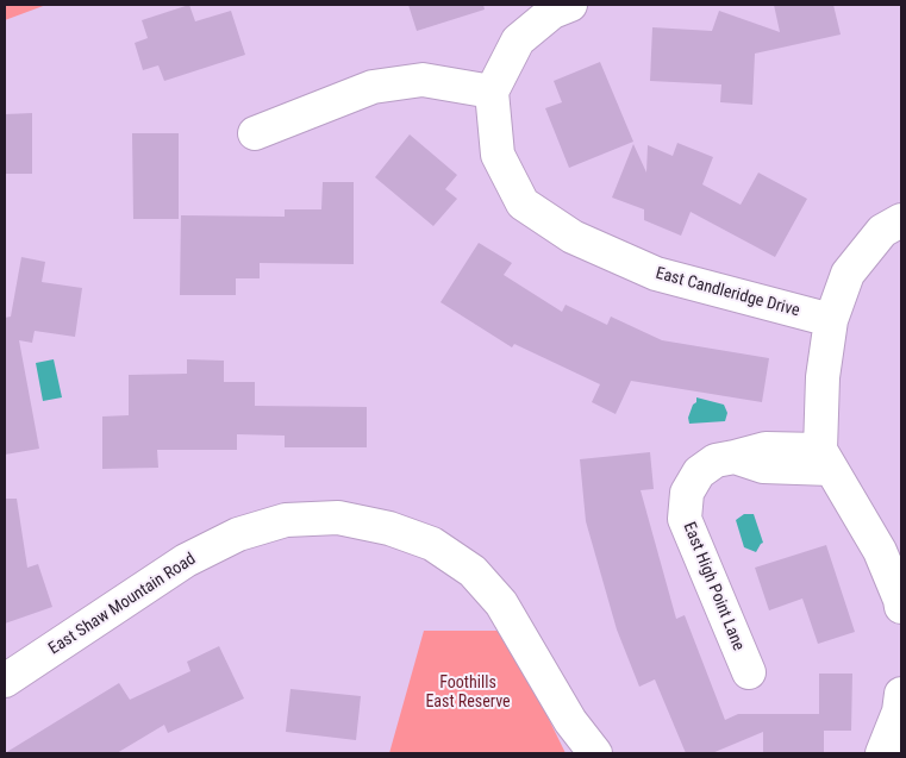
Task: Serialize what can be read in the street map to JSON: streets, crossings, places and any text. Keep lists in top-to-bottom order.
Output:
{
  "streets": {
    "street": ["East Candleridge Drive", "East High Point Lane", "East Shaw Mountain Road"]
  },
  "parks": ["Foothills East Reserve"]
}
